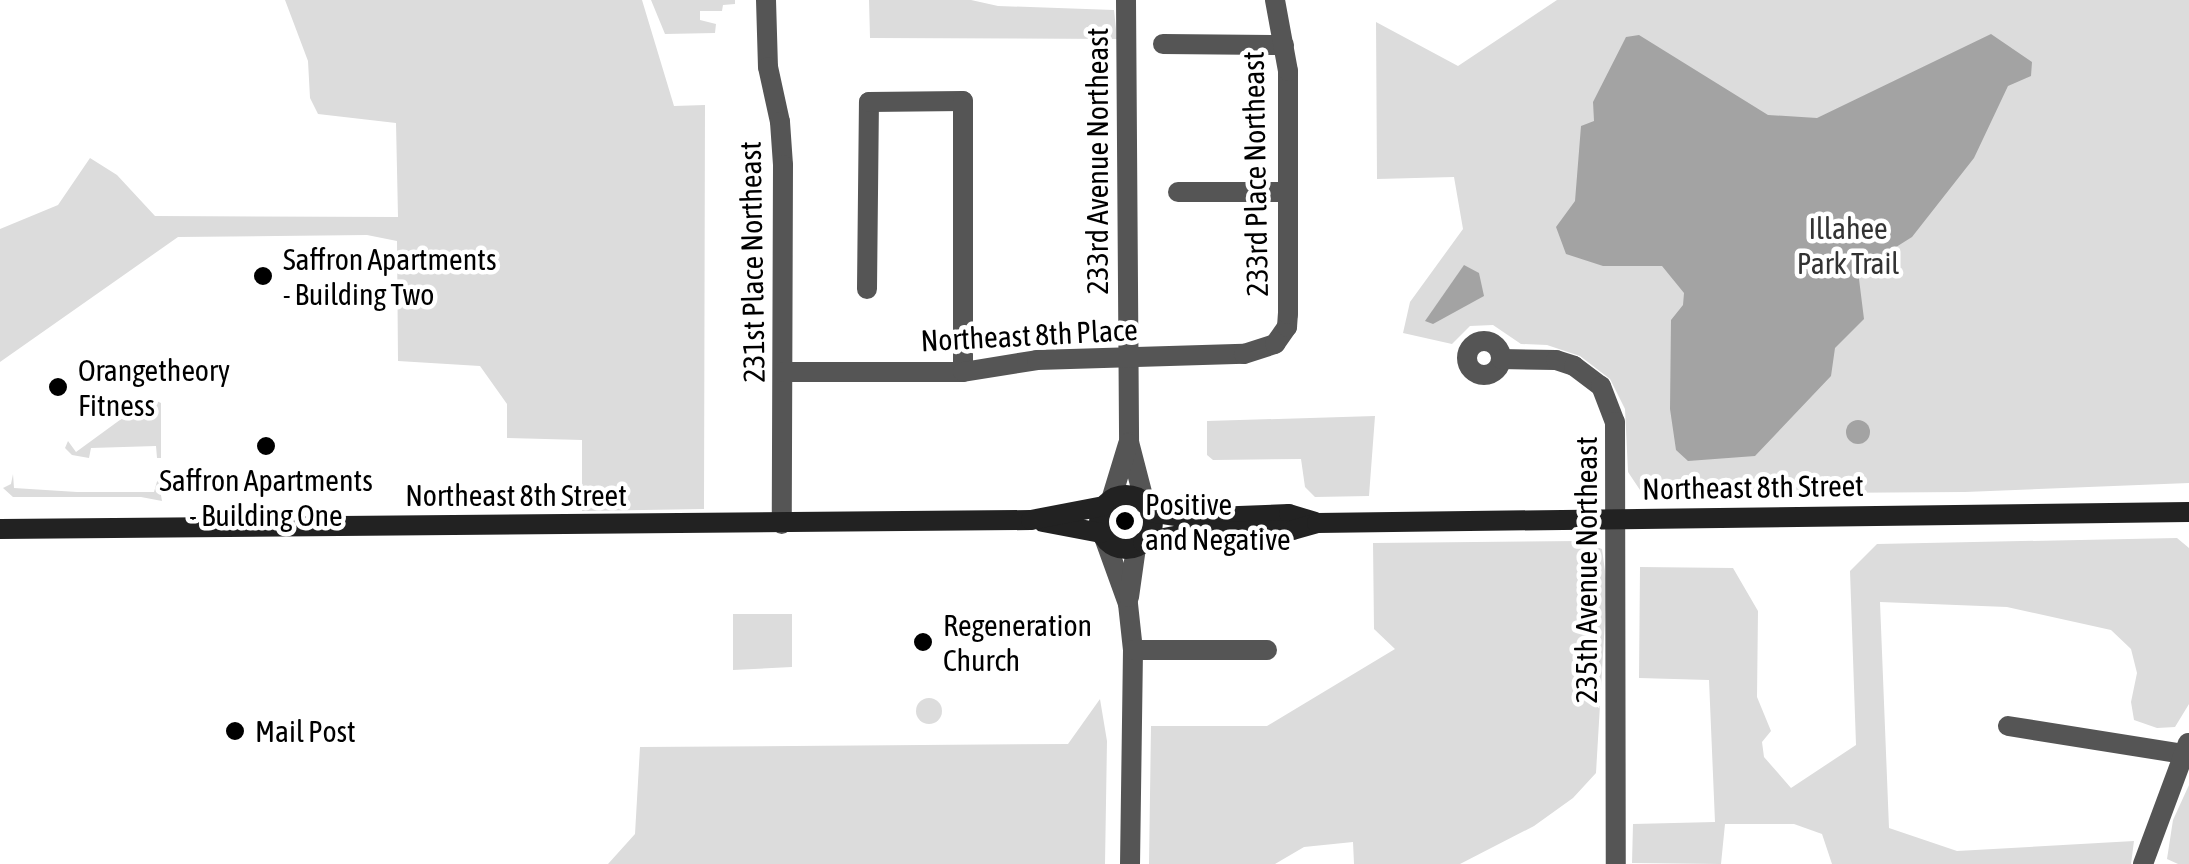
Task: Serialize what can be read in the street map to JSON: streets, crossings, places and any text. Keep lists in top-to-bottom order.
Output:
{
  "streets": {
    "street": [
      "233rd Avenue Northeast",
      "233rd Place Northeast",
      "231st Place Northeast",
      "Northeast 8th Place",
      "Northeast 8th Street",
      "235th Avenue Northeast"
    ]
  },
  "crossings": [
    ["233rd Avenue Northeast", "Northeast 8th Place"],
    ["233rd Avenue Northeast", "Northeast 8th Street"],
    ["233rd Place Northeast", "Northeast 8th Place"],
    ["231st Place Northeast", "Northeast 8th Place"],
    ["231st Place Northeast", "Northeast 8th Street"],
    ["Northeast 8th Street", "235th Avenue Northeast"]
  ],
  "parks": ["Illahee Park Trail"],
  "places": [
    "Saffron Apartments - Building Two",
    "Orangetheory Fitness",
    "Saffron Apartments - Building One",
    "Positive and Negative",
    "Regeneration Church",
    "Mail Post"
  ]
}
